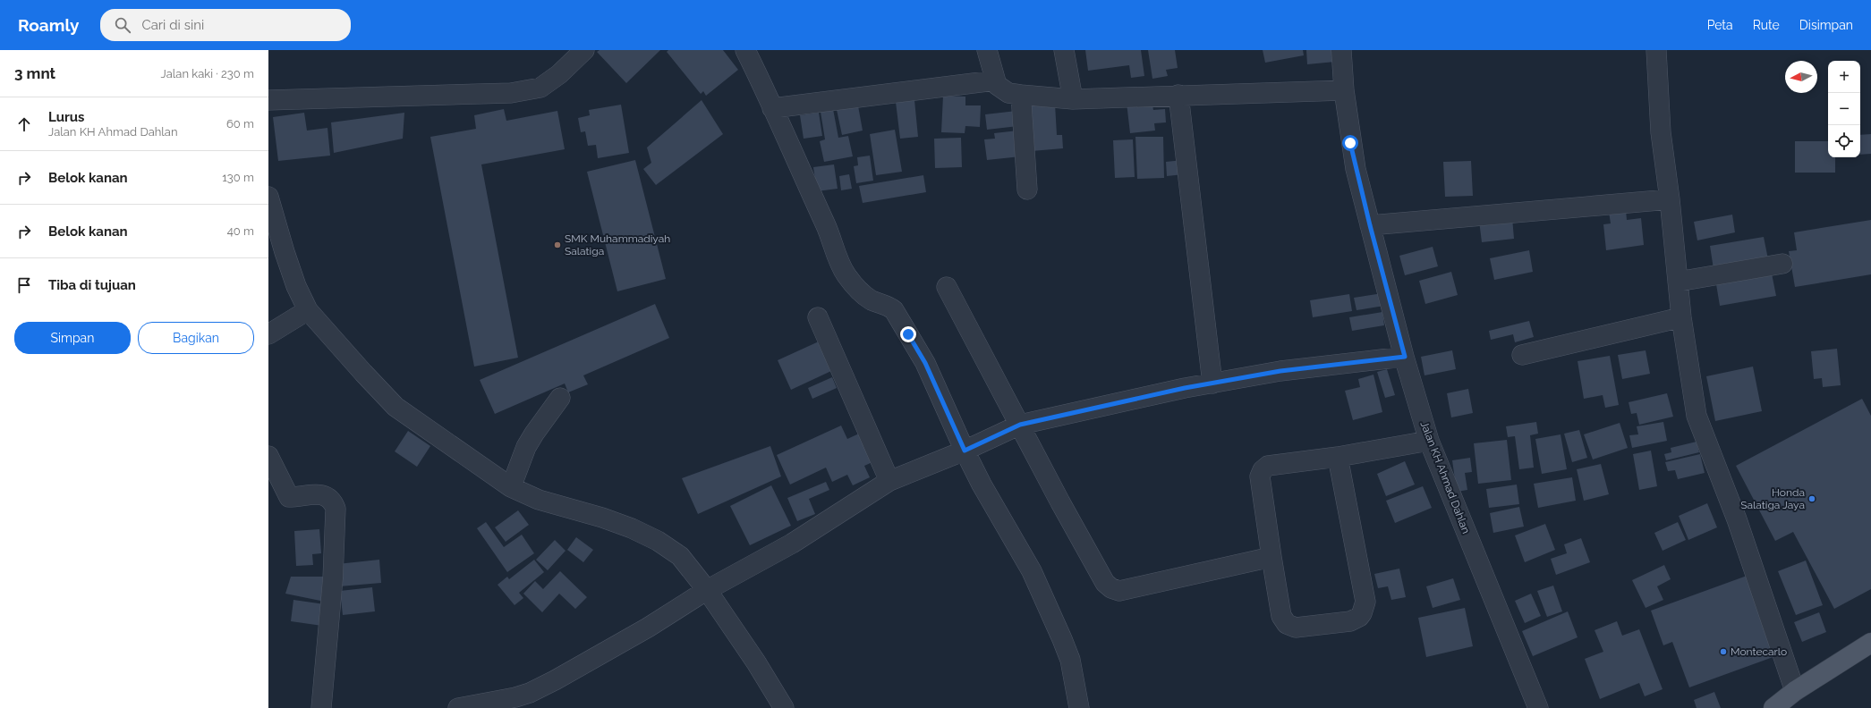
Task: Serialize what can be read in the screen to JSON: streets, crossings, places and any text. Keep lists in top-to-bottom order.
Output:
{
  "streets": {
    "street": ["Jalan KH Ahmad Dahlan"]
  },
  "places": ["SMK Muhammadiyah Salatiga", "Honda Salatiga Jaya", "Montecarlo"],
  "north": "left",
  "page": {
    "header": "Roamly",
    "search": "Cari di sini",
    "nav": ["Peta", "Rute", "Disimpan"],
    "heading": ["3 mnt", "Jalan kaki · 230 m"],
    "map_buttons": ["+", "−"],
    "list": [
      ["Lurus", "Jalan KH Ahmad Dahlan", "60 m"],
      ["Belok kanan", "130 m"],
      ["Belok kanan", "40 m"],
      "Tiba di tujuan"
    ],
    "buttons": ["Simpan", "Bagikan"]
  }
}
